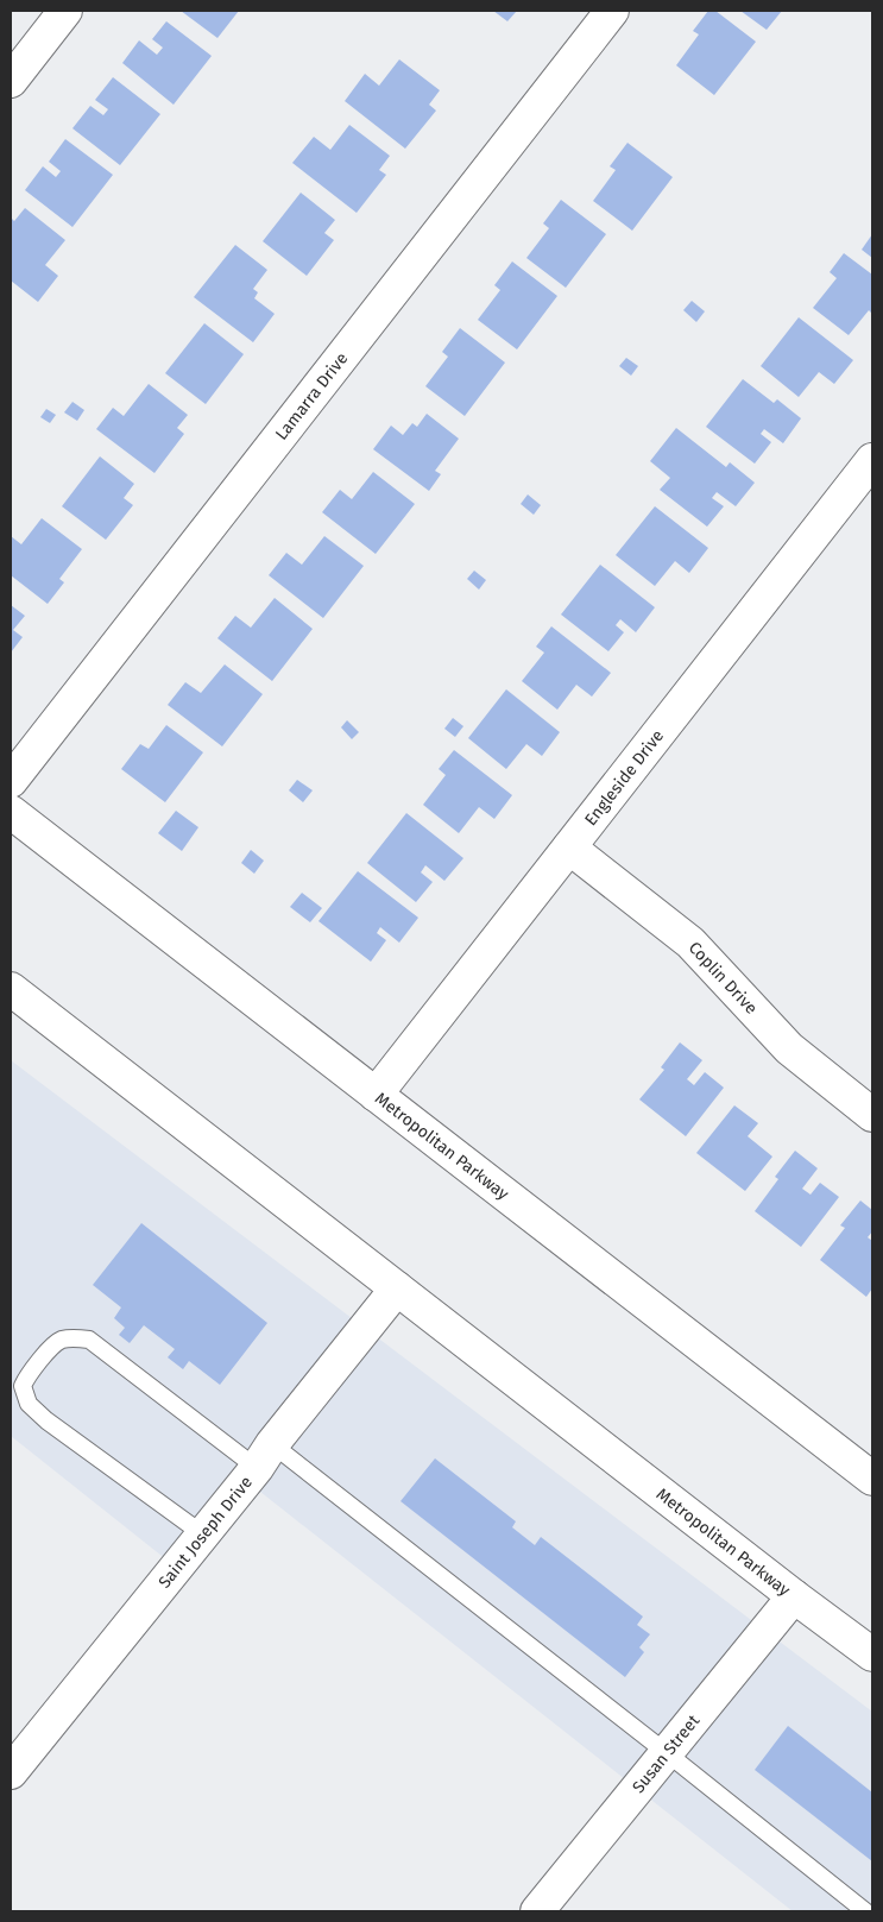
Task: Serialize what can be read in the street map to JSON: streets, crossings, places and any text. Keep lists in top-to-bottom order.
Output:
{
  "streets": {
    "street": [
      "Lamarra Drive",
      "Engleside Drive",
      "Coplin Drive",
      "Metropolitan Parkway",
      "Saint Joseph Drive",
      "Susan Street"
    ]
  },
  "crossings": [
    ["Engleside Drive", "Coplin Drive"],
    ["Engleside Drive", "Metropolitan Parkway"],
    ["Metropolitan Parkway", "Saint Joseph Drive"],
    ["Metropolitan Parkway", "Susan Street"]
  ]
}
